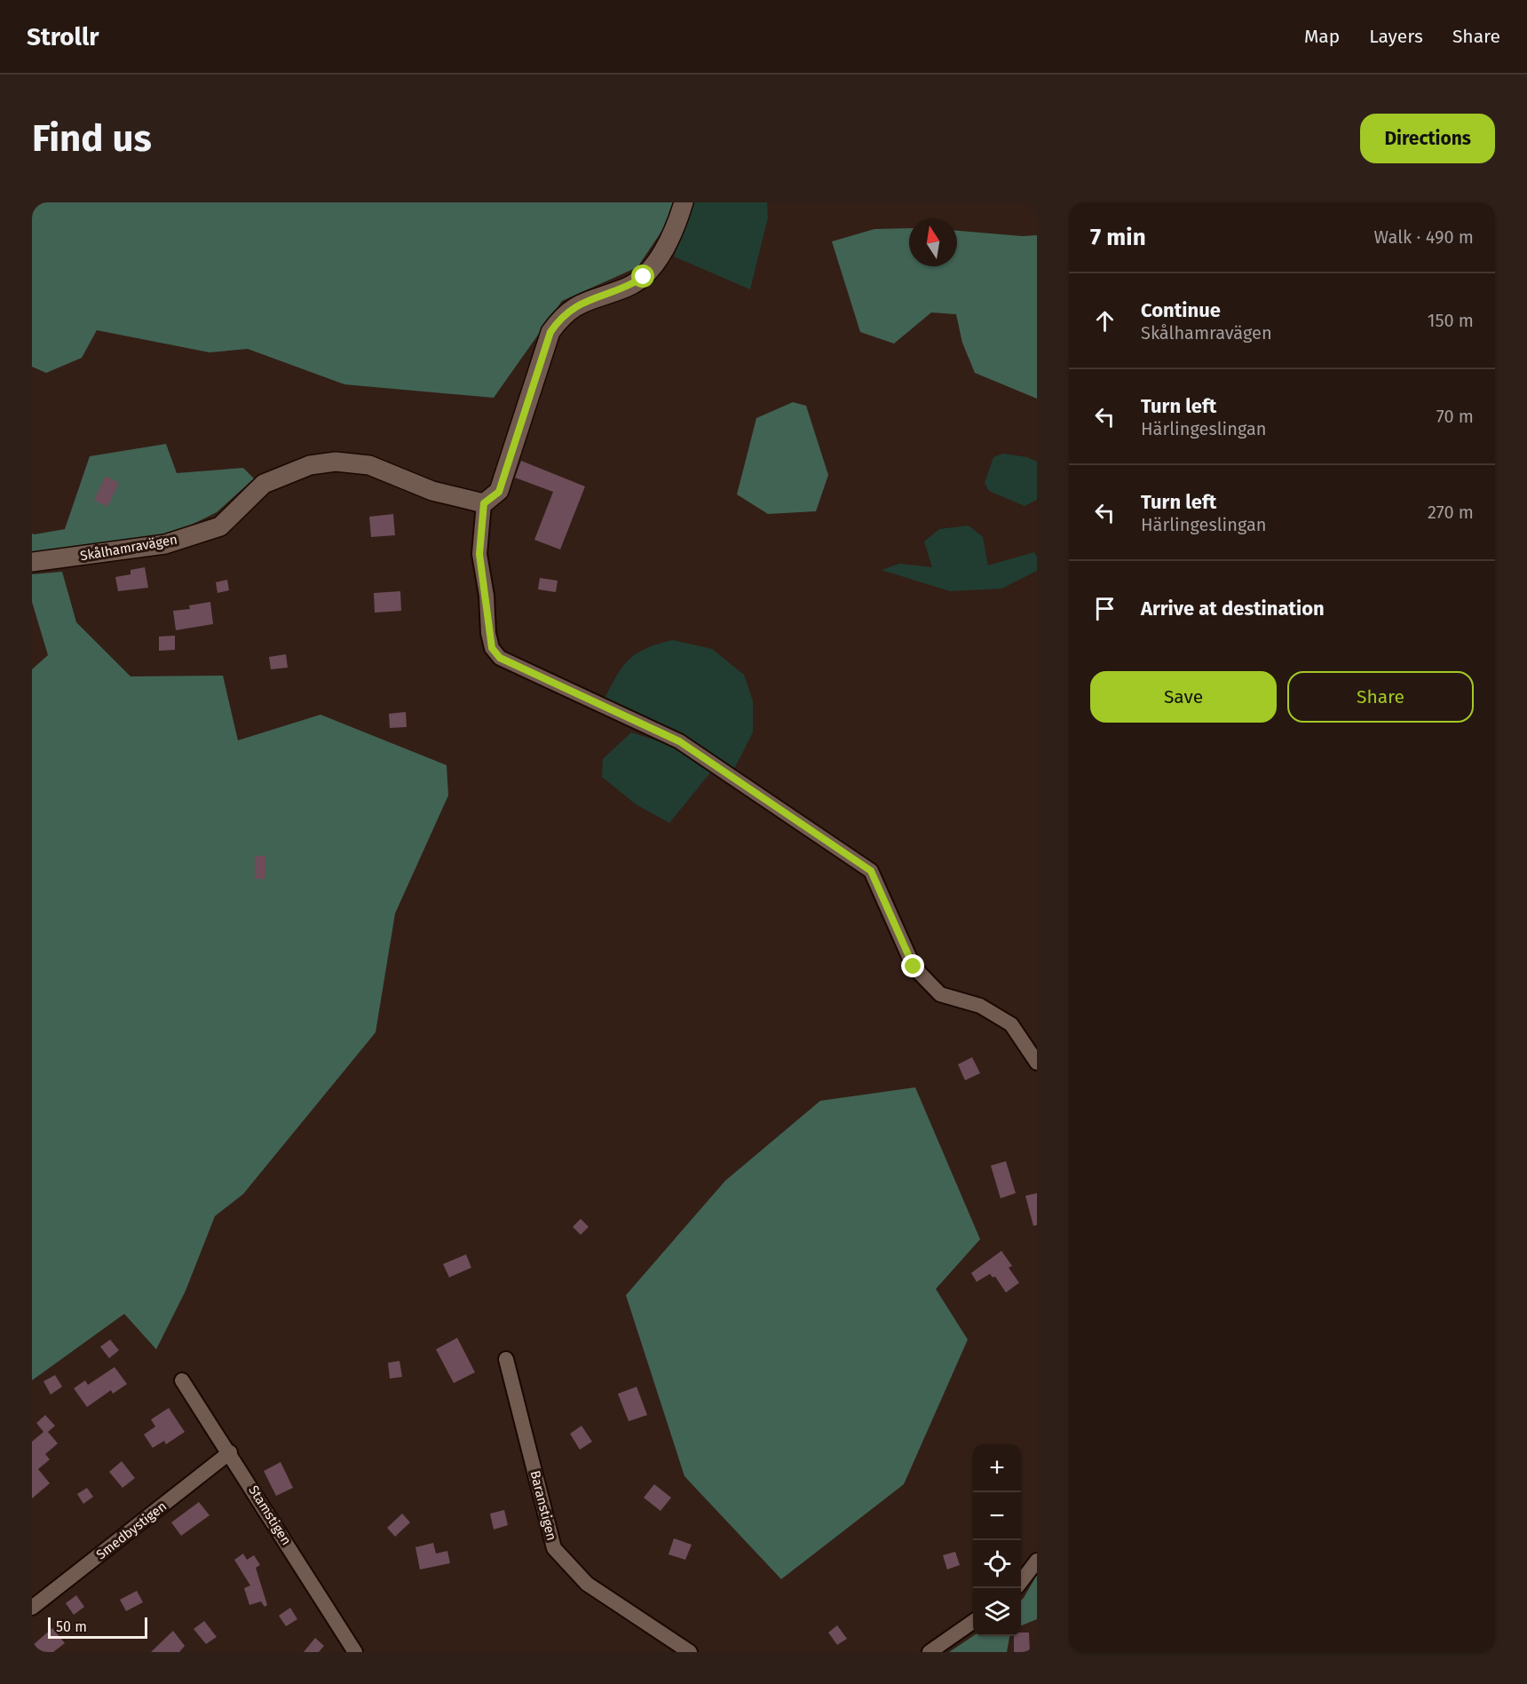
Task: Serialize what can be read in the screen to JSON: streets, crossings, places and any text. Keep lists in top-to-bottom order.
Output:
{
  "streets": {
    "street": [
      "Skålhamravägen",
      "Baranstigen",
      "Stamstigen",
      "Smedbystigen"
    ]
  },
  "crossings": [
    ["Stamstigen", "Smedbystigen"]
  ],
  "scale_bar": "50 m",
  "north": "top",
  "page": {
    "header": "Strollr",
    "nav": ["Map", "Layers", "Share"],
    "buttons": [
      "Directions",
      ["Save", "Share"]
    ],
    "title": "Find us",
    "heading": ["7 min", "Walk · 490 m"],
    "list": [
      ["Continue", "Skålhamravägen", "150 m"],
      ["Turn left", "Härlingeslingan", "70 m"],
      ["Turn left", "Härlingeslingan", "270 m"],
      "Arrive at destination"
    ],
    "map_buttons": ["+", "−"],
    "scale": "50 m"
  }
}
